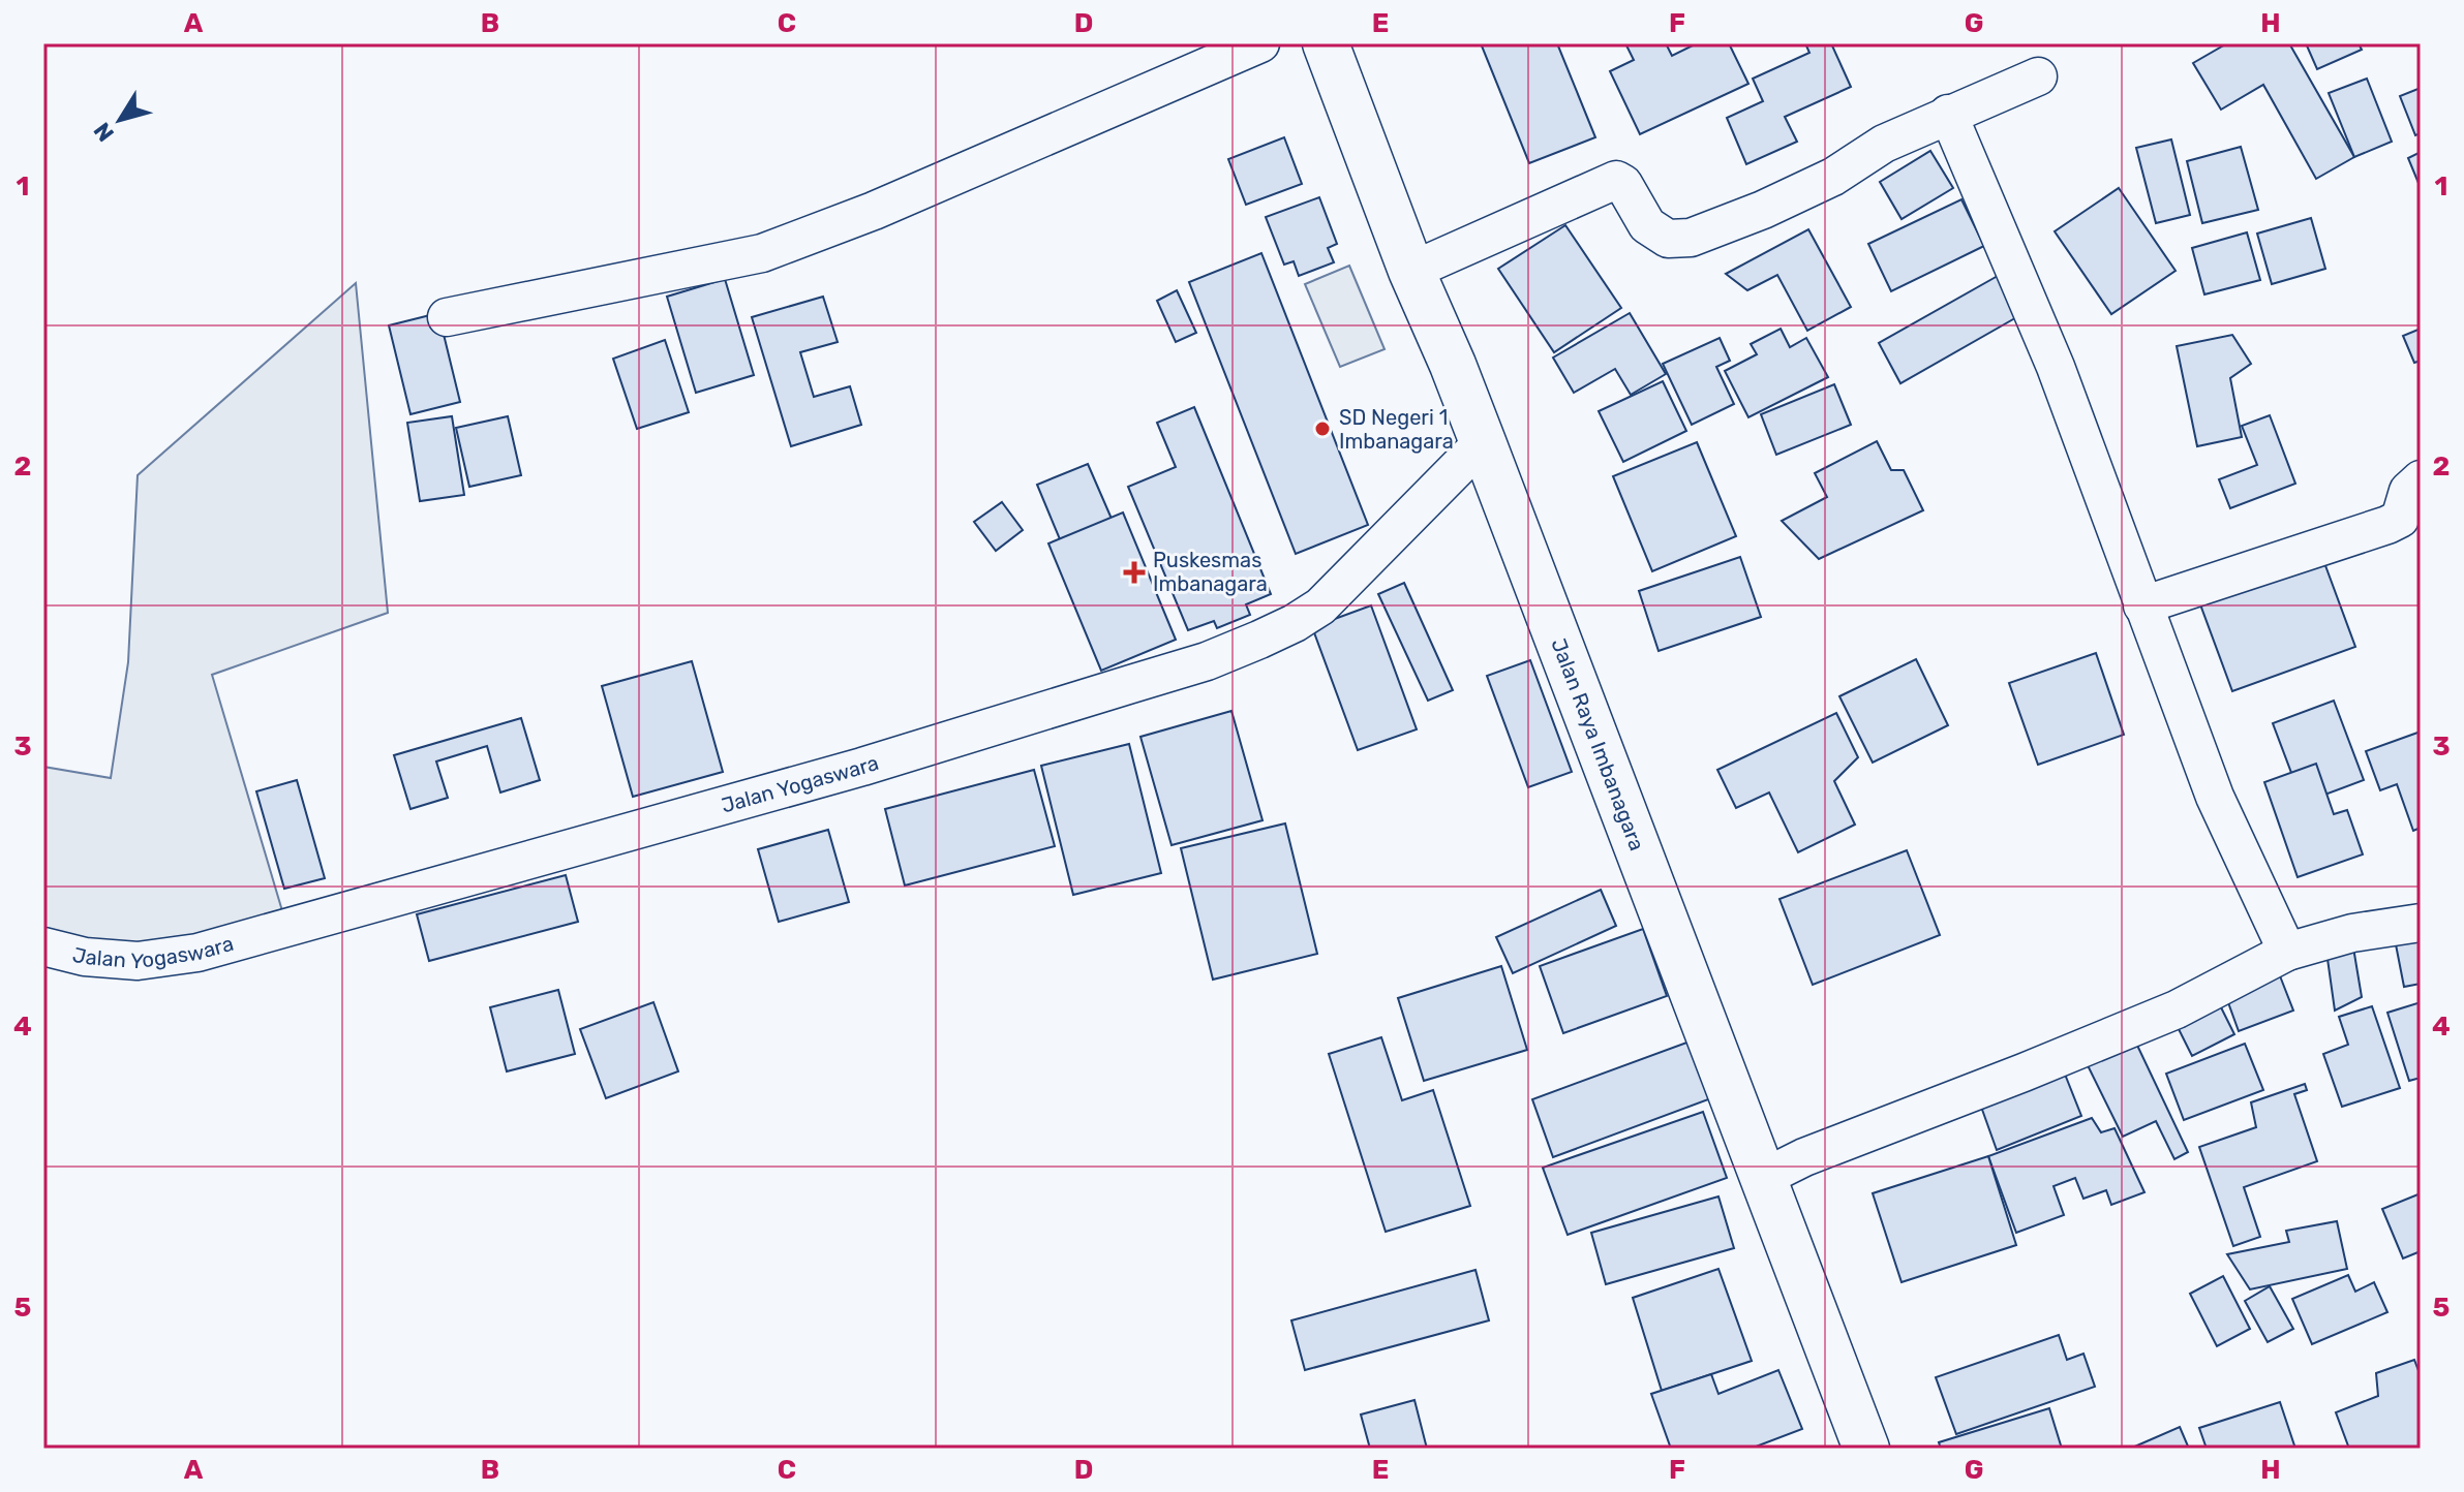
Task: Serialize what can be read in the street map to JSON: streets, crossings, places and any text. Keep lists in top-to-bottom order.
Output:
{
  "streets": {
    "highway": ["Jalan Raya Imbanagara"],
    "street": ["Jalan Yogaswara"]
  },
  "crossings": [
    ["Jalan Raya Imbanagara", "Jalan Yogaswara"]
  ],
  "places": {
    "other": ["SD Negeri 1 Imbanagara"],
    "health": ["Puskesmas Imbanagara"]
  },
  "north": "bottom left",
  "grid": {
    "columns": [
      "A",
      "B",
      "C",
      "D",
      "E",
      "F",
      "G",
      "H"
    ],
    "rows": [
      "1",
      "2",
      "3",
      "4",
      "5"
    ]
  }
}
